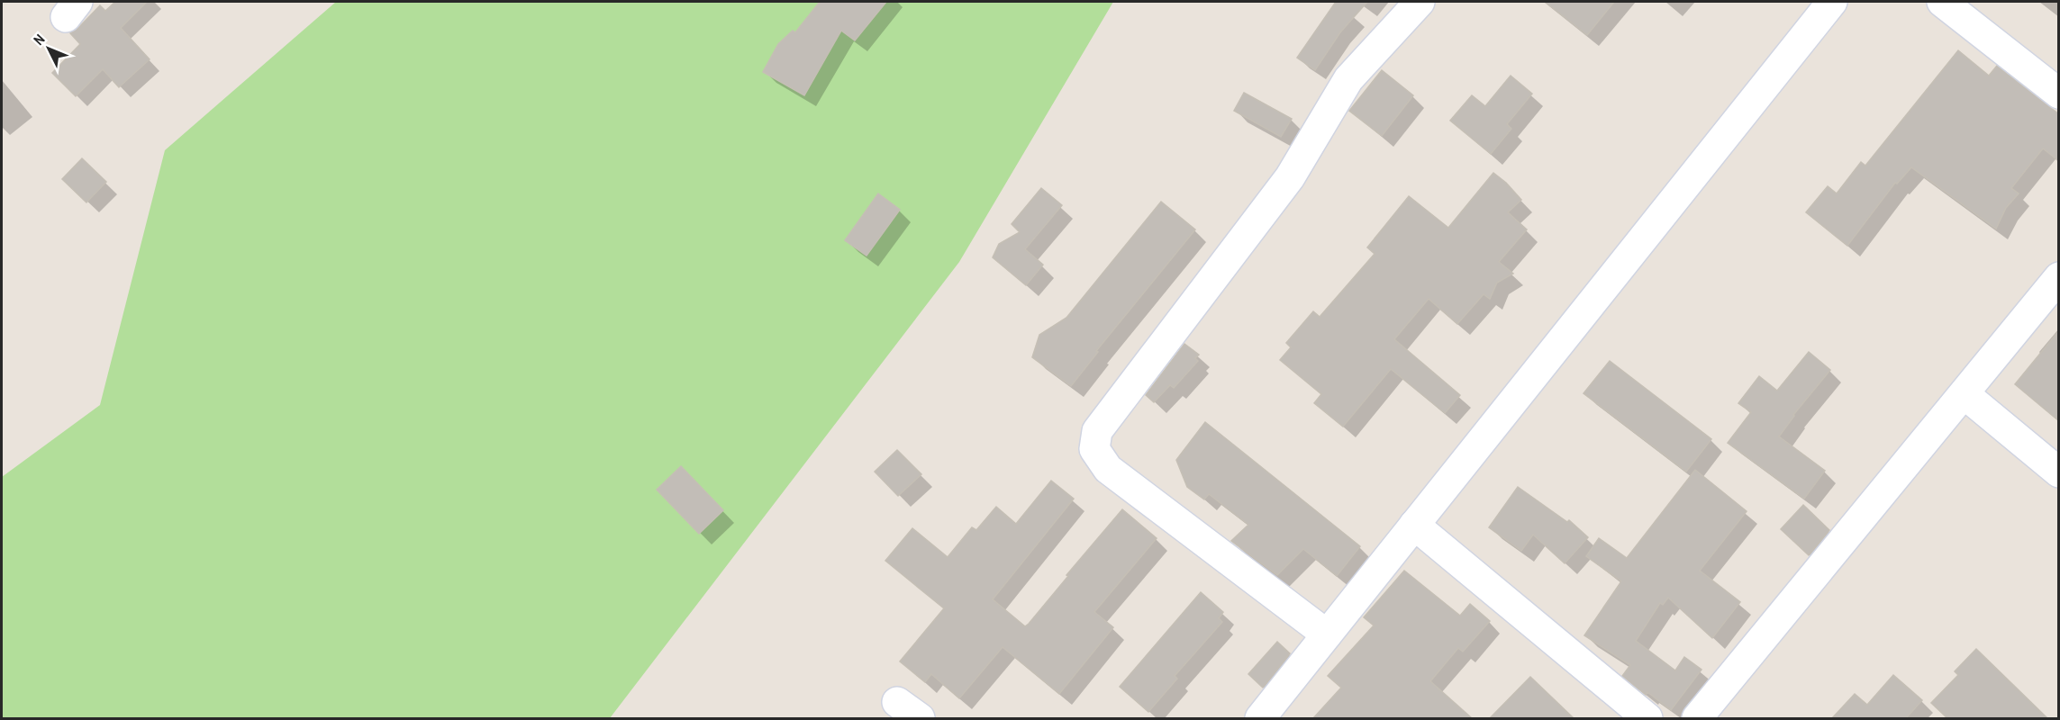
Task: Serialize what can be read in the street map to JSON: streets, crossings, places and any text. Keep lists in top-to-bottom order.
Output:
{
  "north": "top left"
}
